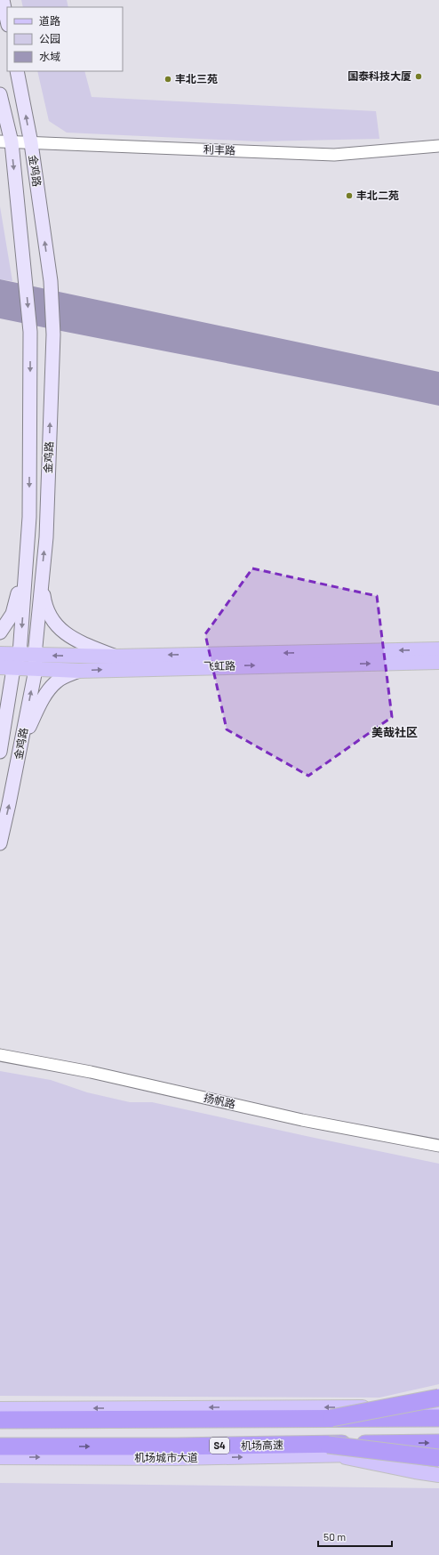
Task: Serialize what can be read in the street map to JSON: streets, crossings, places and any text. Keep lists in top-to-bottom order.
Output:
{
  "streets": {
    "highway": ["S4", "机场高速"],
    "main road": ["金鸡路", "飞虹路", "机场城市大道"],
    "street": ["利丰路", "扬帆路"]
  },
  "crossings": [
    ["利丰路", "金鸡路"],
    ["金鸡路", "飞虹路"],
    ["机场高速", "机场城市大道"]
  ],
  "districts": ["美哉社区"],
  "places": ["国泰科技大厦", "丰北三苑", "丰北二苑"],
  "legend": ["道路", "公园", "水域"],
  "scale_bar": "50 m"
}
